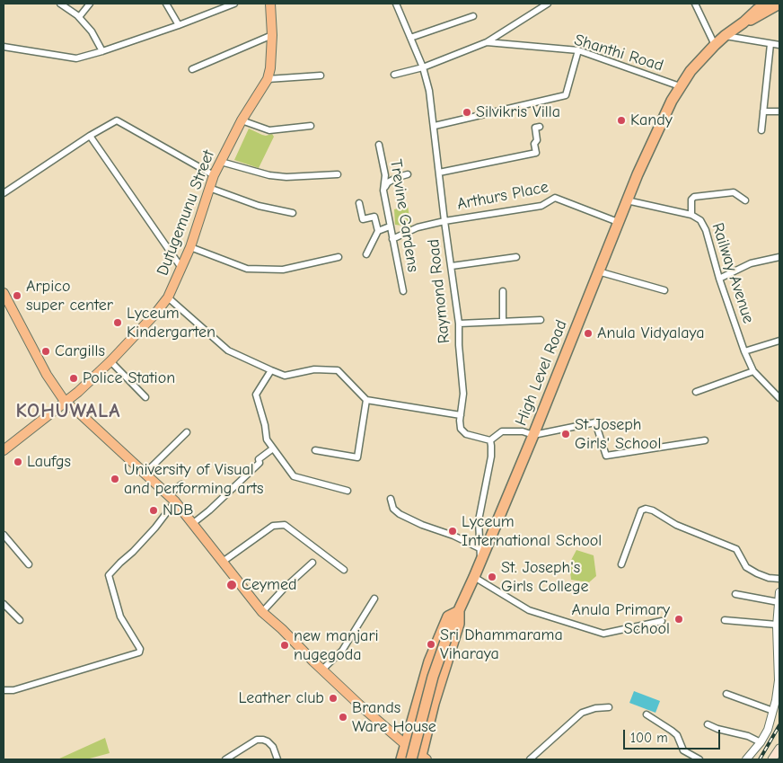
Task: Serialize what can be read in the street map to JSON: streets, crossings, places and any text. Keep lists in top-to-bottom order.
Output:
{
  "streets": {
    "highway": ["High Level Road"],
    "main road": ["Dutugemunu Street"],
    "street": [
      "Shanthi Road",
      "Arthurs Place",
      "Trevine Gardens",
      "Railway Avenue",
      "Raymond Road"
    ]
  },
  "crossings": [
    ["Shanthi Road", "High Level Road"],
    ["Arthurs Place", "Trevine Gardens"],
    ["Arthurs Place", "Raymond Road"],
    ["Arthurs Place", "High Level Road"],
    ["Railway Avenue", "High Level Road"]
  ],
  "districts": ["KOHUWALA"],
  "places": [
    "Silvikris Villa",
    "Kandy",
    "Arpico super center",
    "Lyceum Kindergarten",
    "Anula Vidyalaya",
    "Cargills",
    "Police Station",
    "St Joseph Girls' School",
    "Laufgs",
    "University of Visual and performing arts",
    "NDB",
    "Lyceum International School",
    "St. Joseph's Girls College",
    "Ceymed",
    "Anula Primary School",
    "Sri Dhammarama Viharaya",
    "new manjari nugegoda",
    "Leather club",
    "Brands Ware House"
  ],
  "scale_bar": "100 m"
}
